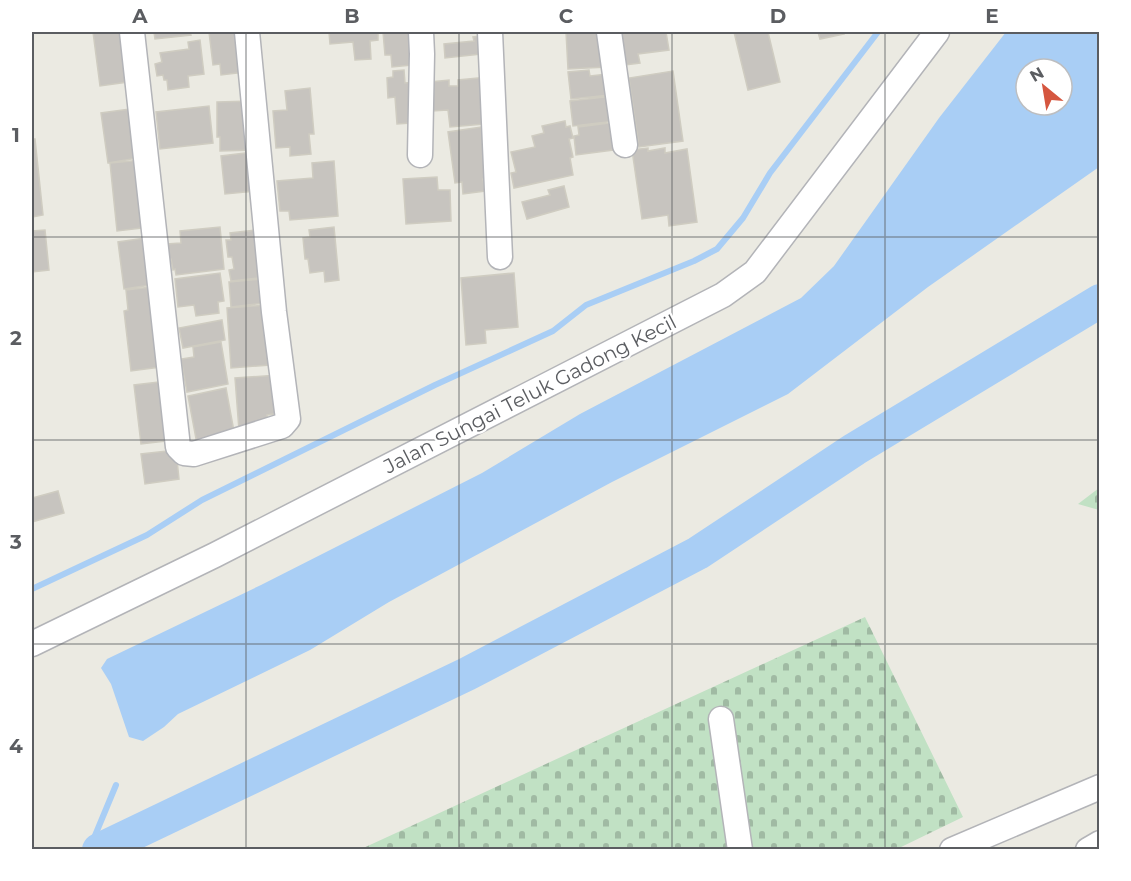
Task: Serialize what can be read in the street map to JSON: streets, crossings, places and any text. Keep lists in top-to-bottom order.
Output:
{
  "streets": {
    "street": ["Jalan Sungai Teluk Gadong Kecil"]
  },
  "north": "top left",
  "grid": {
    "columns": [
      "A",
      "B",
      "C",
      "D",
      "E"
    ],
    "rows": [
      "1",
      "2",
      "3",
      "4"
    ]
  }
}
